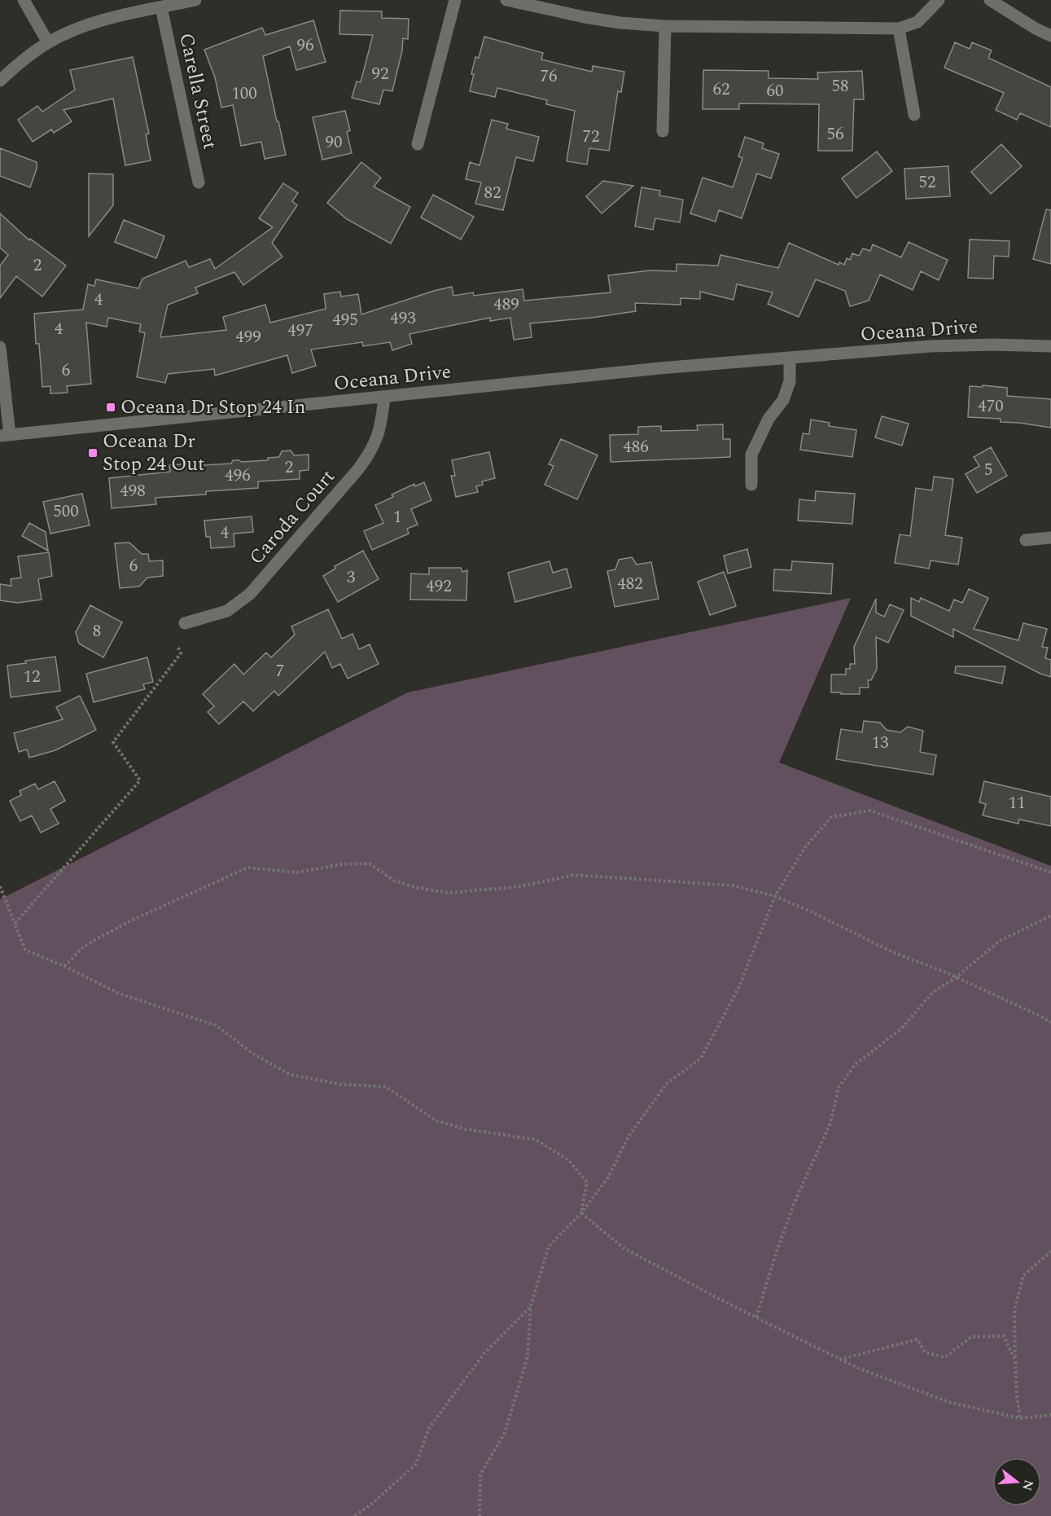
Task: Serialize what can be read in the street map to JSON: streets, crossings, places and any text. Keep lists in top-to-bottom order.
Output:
{
  "streets": {
    "street": ["Carella Street", "Oceana Drive", "Caroda Court"]
  },
  "crossings": [
    ["Oceana Drive", "Caroda Court"]
  ],
  "places": {
    "transit": ["Oceana Dr Stop 24 In", "Oceana Dr Stop 24 Out"]
  },
  "house_numbers": [
    "96",
    "92",
    "76",
    "58",
    "62",
    "60",
    "100",
    "56",
    "72",
    "90",
    "52",
    "82",
    "2",
    "4",
    "489",
    "493",
    "495",
    "4",
    "497",
    "499",
    "6",
    "470",
    "486",
    "2",
    "5",
    "496",
    "498",
    "500",
    "1",
    "4",
    "6",
    "3",
    "482",
    "492",
    "8",
    "7",
    "12",
    "13",
    "11"
  ],
  "north": "right"
}
